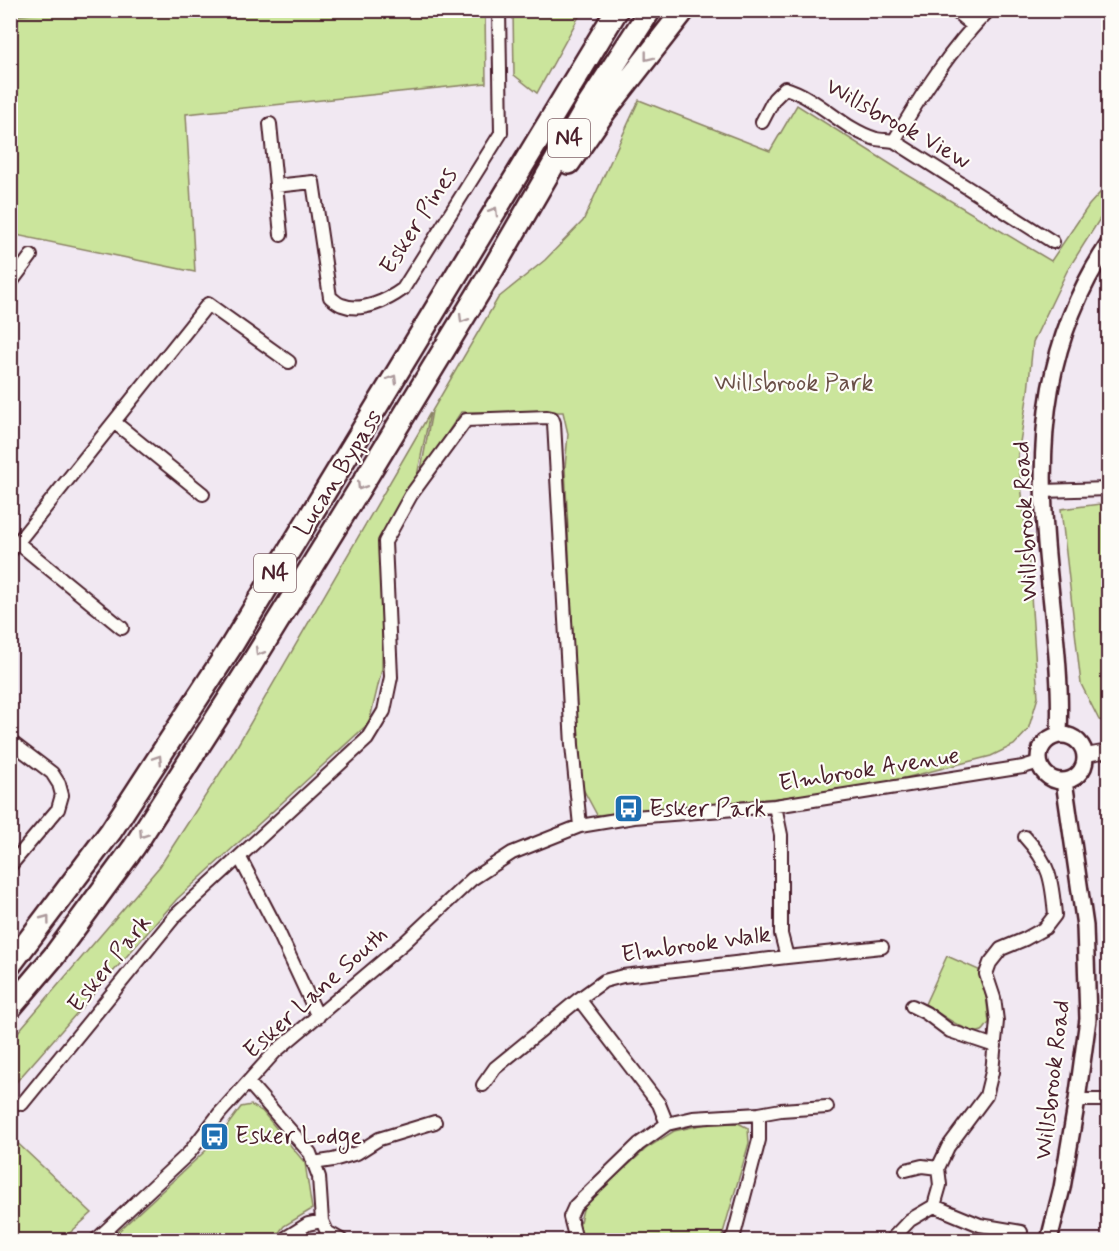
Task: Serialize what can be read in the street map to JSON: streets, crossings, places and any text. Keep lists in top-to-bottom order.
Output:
{
  "streets": {
    "highway": ["N4", "Lucan Bypass"],
    "street": [
      "Willsbrook View",
      "Esker Pines",
      "Willsbrook Road",
      "Elmbrook Avenue",
      "Elmbrook Walk",
      "Esker Park",
      "Esker Lane South"
    ]
  },
  "crossings": [
    ["Willsbrook Road", "Elmbrook Avenue"],
    ["Elmbrook Avenue", "Elmbrook Walk"],
    ["Elmbrook Avenue", "Esker Lane South"],
    ["Esker Park", "Esker Lane South"]
  ],
  "parks": ["Willsbrook Park"],
  "places": {
    "bus stop": ["Esker Park", "Esker Lodge"]
  }
}
